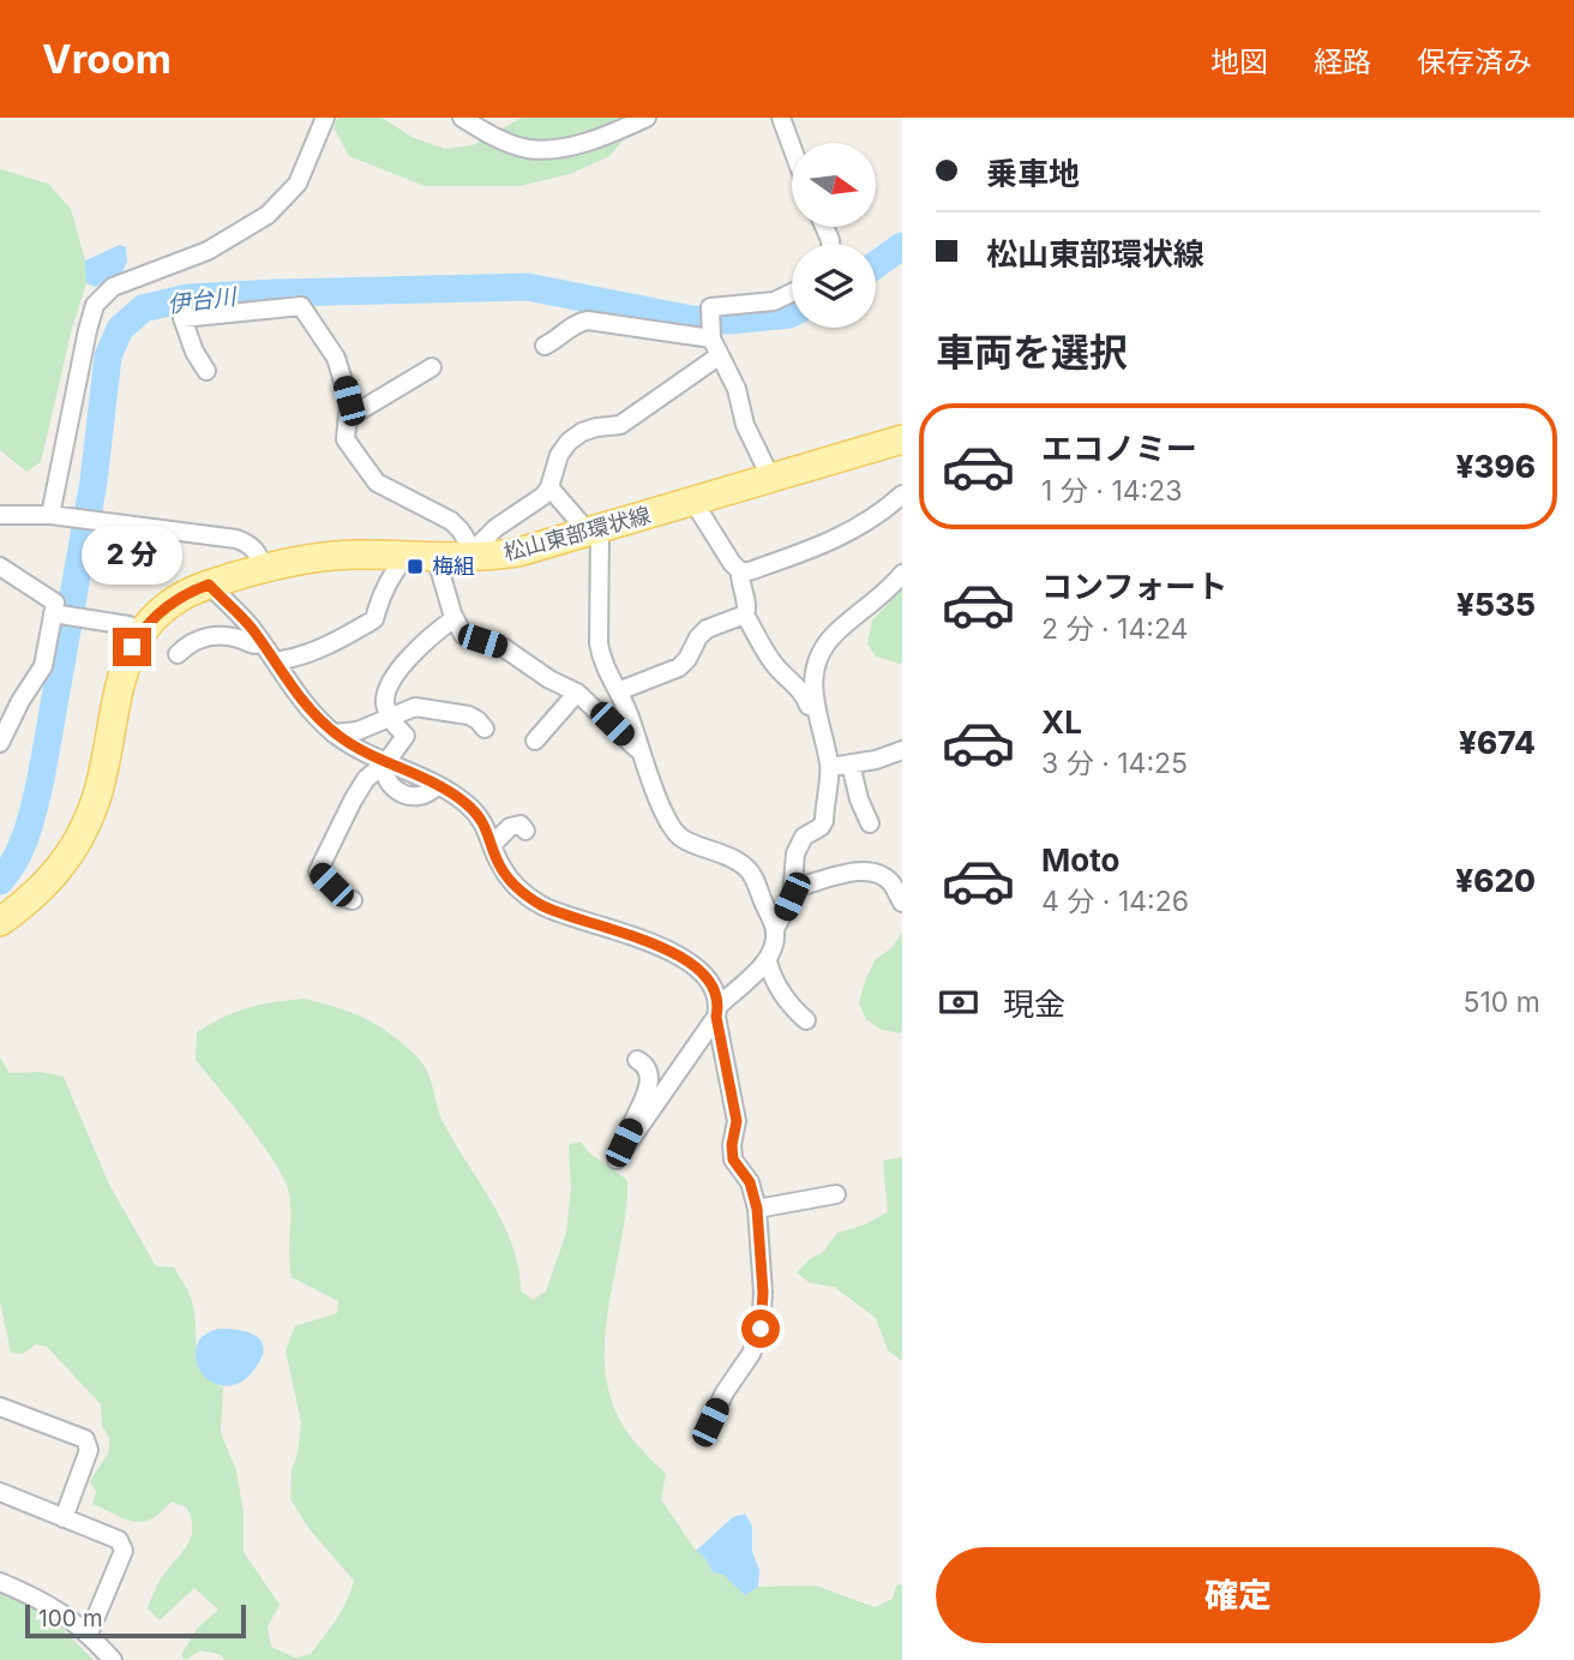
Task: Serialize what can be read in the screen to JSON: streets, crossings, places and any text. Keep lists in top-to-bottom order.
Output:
{
  "streets": {
    "main road": ["松山東部環状線"]
  },
  "water": ["伊台川"],
  "places": {
    "transit": ["梅組"]
  },
  "scale_bar": "100 m",
  "north": "right",
  "page": {
    "header": "Vroom",
    "nav": ["地図", "経路", "保存済み"],
    "banner": ["乗車地", "松山東部環状線"],
    "heading": "車両を選択",
    "list": [
      {
        "name": "エコノミー",
        "note": "1 分 · 14:23",
        "value": "¥396"
      },
      {
        "name": "コンフォート",
        "note": "2 分 · 14:24",
        "value": "¥535"
      },
      {
        "name": "XL",
        "note": "3 分 · 14:25",
        "value": "¥674"
      },
      {
        "name": "Moto",
        "note": "4 分 · 14:26",
        "value": "¥620"
      }
    ],
    "bubble": "2 分",
    "pay": ["現金", "510 m"],
    "buttons": "確定",
    "scale": "100 m"
  }
}
